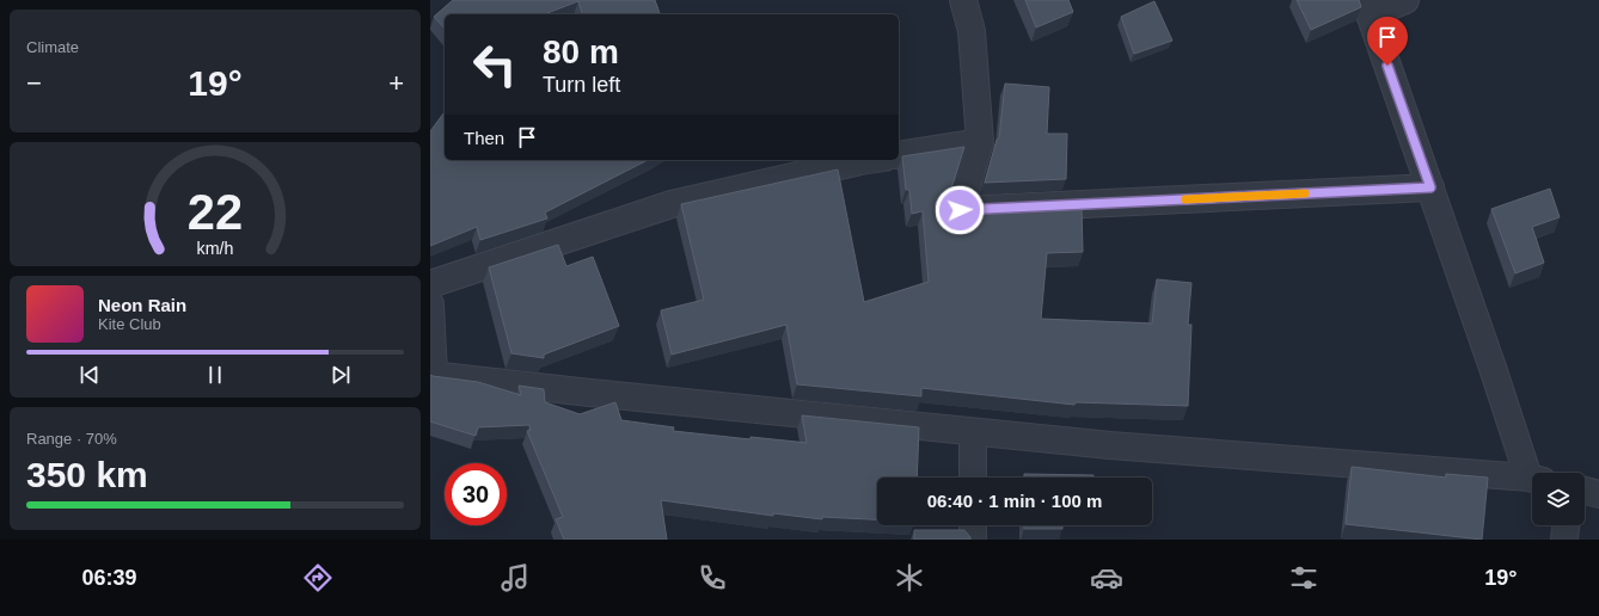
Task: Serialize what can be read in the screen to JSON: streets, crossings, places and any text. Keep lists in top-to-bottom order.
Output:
{
  "page": {
    "tile": [
      "Climate",
      ["Range · 70%", "350 km"]
    ],
    "turn": ["80 m", "Turn left"],
    "heat": ["−", "19°", "+"],
    "then": "Then",
    "song": ["Neon Rain", "Kite Club"],
    "limit": "30",
    "trip": "06:40 · 1 min · 100 m",
    "tabs": ["06:39", "19°"],
    "gauge": ["22", "km/h"]
  }
}
